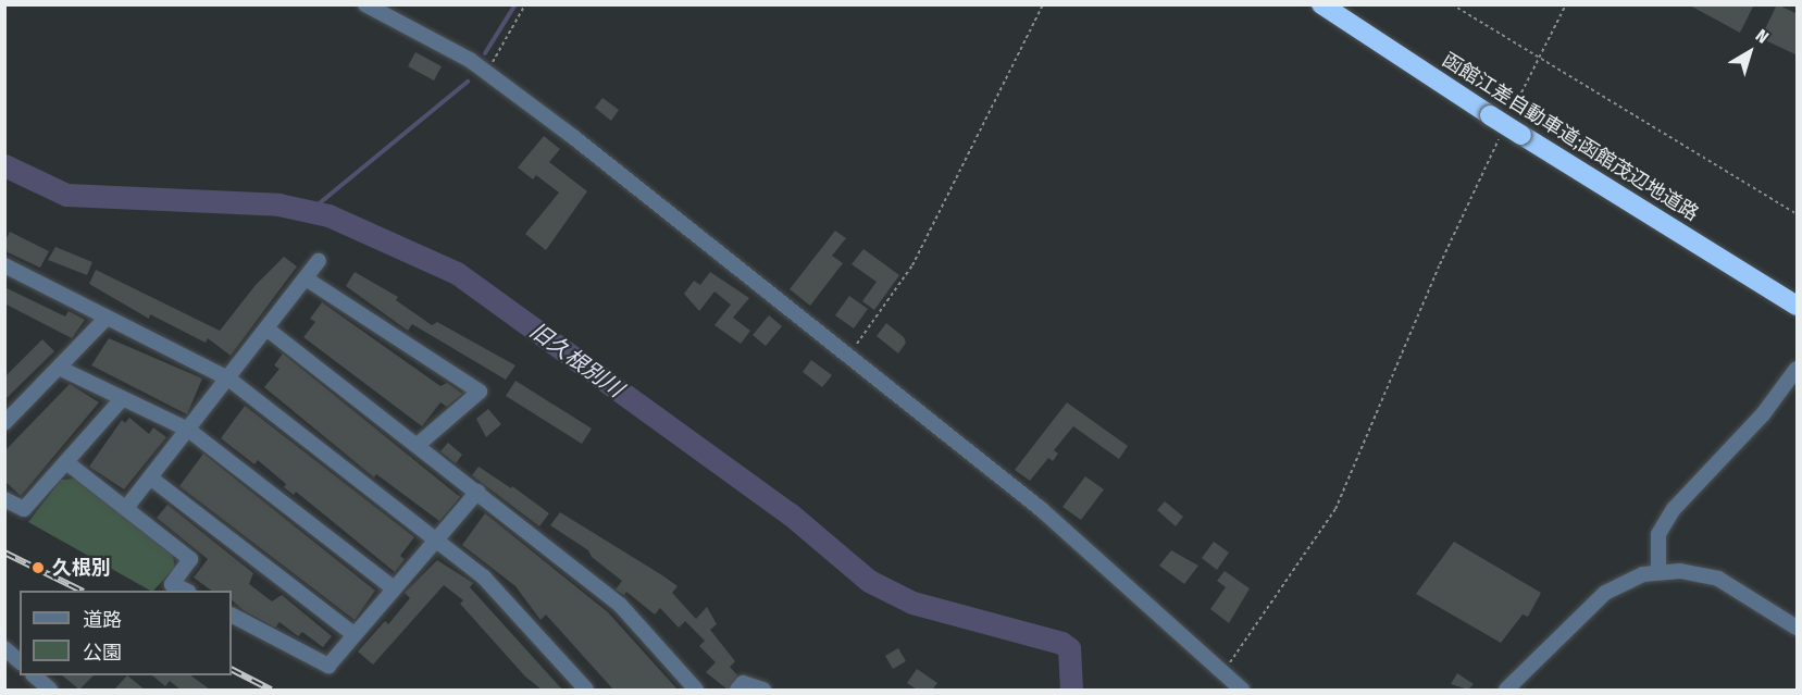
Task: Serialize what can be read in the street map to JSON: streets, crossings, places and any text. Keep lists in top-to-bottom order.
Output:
{
  "streets": {
    "highway": ["函館江差自動車道;函館茂辺地道路"]
  },
  "water": ["旧久根別川"],
  "places": ["久根別"],
  "legend": ["道路", "公園"],
  "north": "top right"
}
